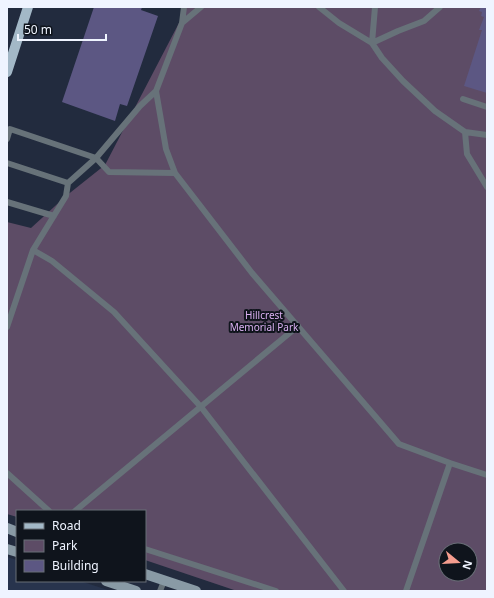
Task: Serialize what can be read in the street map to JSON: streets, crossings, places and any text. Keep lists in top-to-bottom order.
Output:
{
  "parks": ["Hillcrest Memorial Park"],
  "legend": ["Road", "Park", "Building"],
  "scale_bar": "50 m",
  "north": "right"
}
